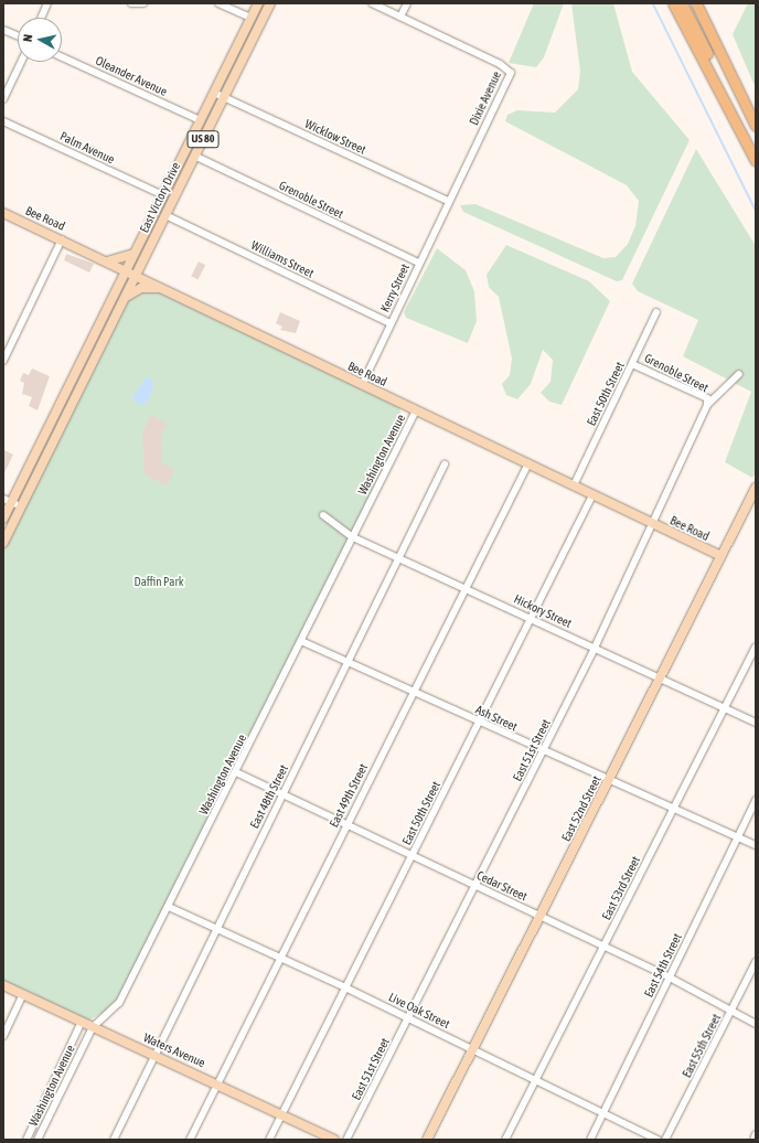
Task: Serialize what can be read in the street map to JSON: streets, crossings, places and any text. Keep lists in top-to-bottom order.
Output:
{
  "streets": {
    "main road": [
      "US 80",
      "East Victory Drive",
      "Bee Road",
      "East 52nd Street",
      "Waters Avenue"
    ],
    "street": [
      "Oleander Avenue",
      "Dixie Avenue",
      "Wicklow Street",
      "Palm Avenue",
      "Grenoble Street",
      "Williams Street",
      "Kerry Street",
      "East 50th Street",
      "Washington Avenue",
      "Hickory Street",
      "Ash Street",
      "East 51st Street",
      "East 49th Street",
      "East 48th Street",
      "Cedar Street",
      "East 53rd Street",
      "East 54th Street",
      "Live Oak Street",
      "East 55th Street"
    ]
  },
  "crossings": [
    ["Oleander Avenue", "East Victory Drive"],
    ["Dixie Avenue", "Wicklow Street"],
    ["Dixie Avenue", "Kerry Street"],
    ["Wicklow Street", "East Victory Drive"],
    ["Wicklow Street", "Kerry Street"],
    ["Palm Avenue", "East Victory Drive"],
    ["East Victory Drive", "Grenoble Street"],
    ["East Victory Drive", "Bee Road"],
    ["East Victory Drive", "Williams Street"],
    ["Grenoble Street", "Kerry Street"],
    ["Grenoble Street", "East 50th Street"],
    ["Grenoble Street", "East 51st Street"],
    ["Bee Road", "Kerry Street"],
    ["Bee Road", "East 50th Street"],
    ["Bee Road", "Washington Avenue"],
    ["Bee Road", "East 51st Street"],
    ["Bee Road", "East 49th Street"],
    ["Bee Road", "East 52nd Street"],
    ["Williams Street", "Kerry Street"],
    ["East 50th Street", "Hickory Street"],
    ["East 50th Street", "Ash Street"],
    ["East 50th Street", "Cedar Street"],
    ["East 50th Street", "Live Oak Street"],
    ["East 50th Street", "Waters Avenue"],
    ["Washington Avenue", "Hickory Street"],
    ["Washington Avenue", "Ash Street"],
    ["Washington Avenue", "Cedar Street"],
    ["Washington Avenue", "Live Oak Street"],
    ["Washington Avenue", "Waters Avenue"],
    ["Hickory Street", "East 51st Street"],
    ["Hickory Street", "East 49th Street"],
    ["Hickory Street", "East 48th Street"],
    ["Hickory Street", "East 52nd Street"],
    ["Hickory Street", "East 53rd Street"],
    ["Ash Street", "East 51st Street"],
    ["Ash Street", "East 49th Street"],
    ["Ash Street", "East 48th Street"],
    ["Ash Street", "East 52nd Street"],
    ["Ash Street", "East 53rd Street"],
    ["Ash Street", "East 54th Street"],
    ["East 51st Street", "Cedar Street"],
    ["East 51st Street", "Live Oak Street"],
    ["East 49th Street", "Cedar Street"],
    ["East 49th Street", "Live Oak Street"],
    ["East 49th Street", "Waters Avenue"],
    ["East 48th Street", "Cedar Street"],
    ["East 48th Street", "Live Oak Street"],
    ["East 48th Street", "Waters Avenue"],
    ["East 52nd Street", "Cedar Street"],
    ["East 52nd Street", "Live Oak Street"],
    ["Cedar Street", "East 53rd Street"],
    ["Cedar Street", "East 54th Street"],
    ["Cedar Street", "East 55th Street"],
    ["East 53rd Street", "Live Oak Street"],
    ["East 54th Street", "Live Oak Street"]
  ],
  "parks": ["Daffin Park"],
  "north": "left"
}
